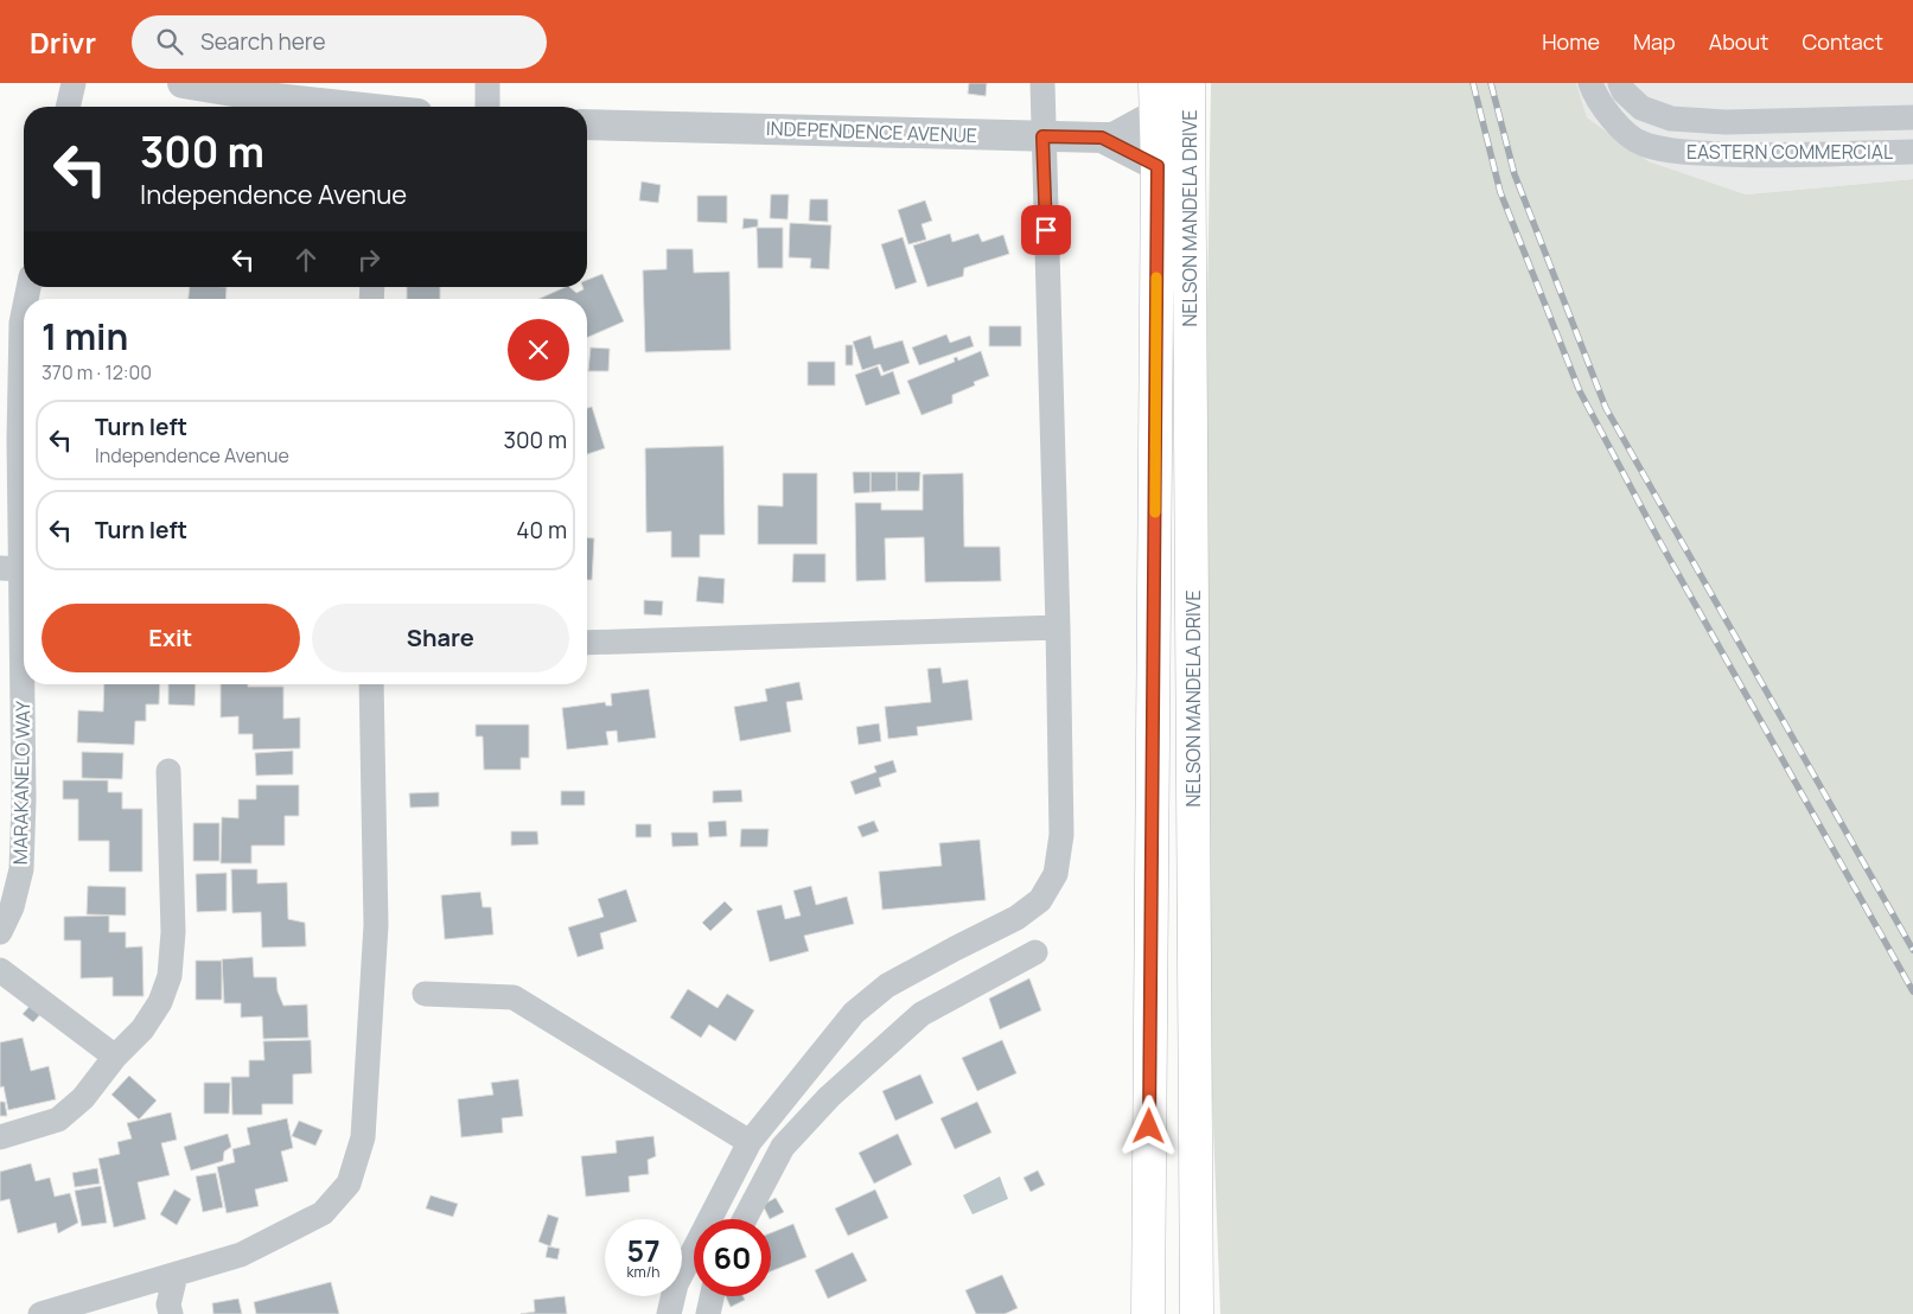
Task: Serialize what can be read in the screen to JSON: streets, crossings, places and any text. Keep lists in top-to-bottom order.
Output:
{
  "streets": {
    "main road": ["NELSON MANDELA DRIVE"],
    "street": ["INDEPENDENCE AVENUE", "EASTERN COMMERCIAL", "MARAKANELO WAY"]
  },
  "crossings": [
    ["INDEPENDENCE AVENUE", "NELSON MANDELA DRIVE"]
  ],
  "page": {
    "header": "Drivr",
    "search": "Search here",
    "nav": [
      "Home",
      "Map",
      "About",
      "Contact"
    ],
    "turn": ["300 m", "Independence Avenue"],
    "heading": ["1 min", "370 m · 12:00"],
    "list": [
      {
        "name": "Turn left",
        "note": "Independence Avenue",
        "value": "300 m"
      },
      {
        "name": "Turn left",
        "value": "40 m"
      }
    ],
    "buttons": ["Exit", "Share"],
    "speed": "57 km/h",
    "limit": "60"
  }
}
